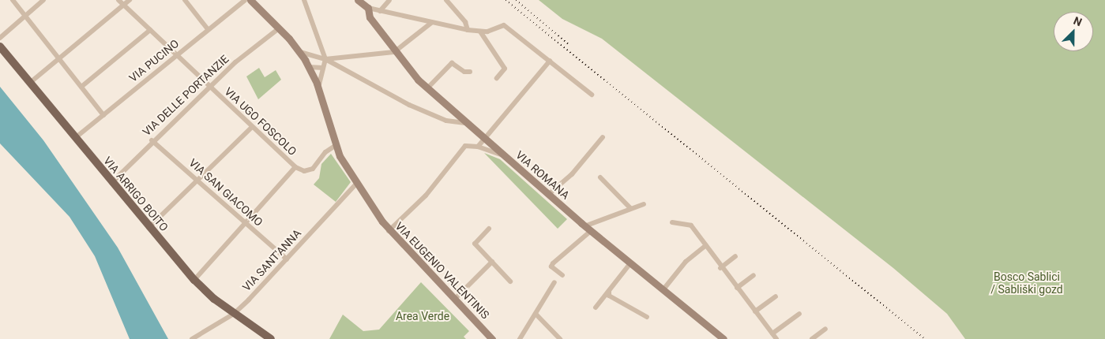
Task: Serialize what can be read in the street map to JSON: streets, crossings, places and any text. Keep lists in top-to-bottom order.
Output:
{
  "streets": {
    "main road": ["VIA ARRIGO BOITO"],
    "street": [
      "VIA PUCINO",
      "VIA DELLE PORTANZIE",
      "VIA UGO FOSCOLO",
      "VIA ROMANA",
      "VIA SAN GIACOMO",
      "VIA SANT'ANNA",
      "VIA EUGENIO VALENTINIS"
    ]
  },
  "crossings": [
    ["VIA PUCINO", "VIA UGO FOSCOLO"],
    ["VIA PUCINO", "VIA ARRIGO BOITO"],
    ["VIA DELLE PORTANZIE", "VIA UGO FOSCOLO"],
    ["VIA DELLE PORTANZIE", "VIA SAN GIACOMO"],
    ["VIA DELLE PORTANZIE", "VIA ARRIGO BOITO"],
    ["VIA DELLE PORTANZIE", "VIA EUGENIO VALENTINIS"],
    ["VIA UGO FOSCOLO", "VIA EUGENIO VALENTINIS"],
    ["VIA SAN GIACOMO", "VIA SANT'ANNA"],
    ["VIA ARRIGO BOITO", "VIA SANT'ANNA"],
    ["VIA SANT'ANNA", "VIA EUGENIO VALENTINIS"]
  ],
  "parks": ["Bosco Sablici / Sabliški gozd", "Area Verde"],
  "north": "top right"
}
